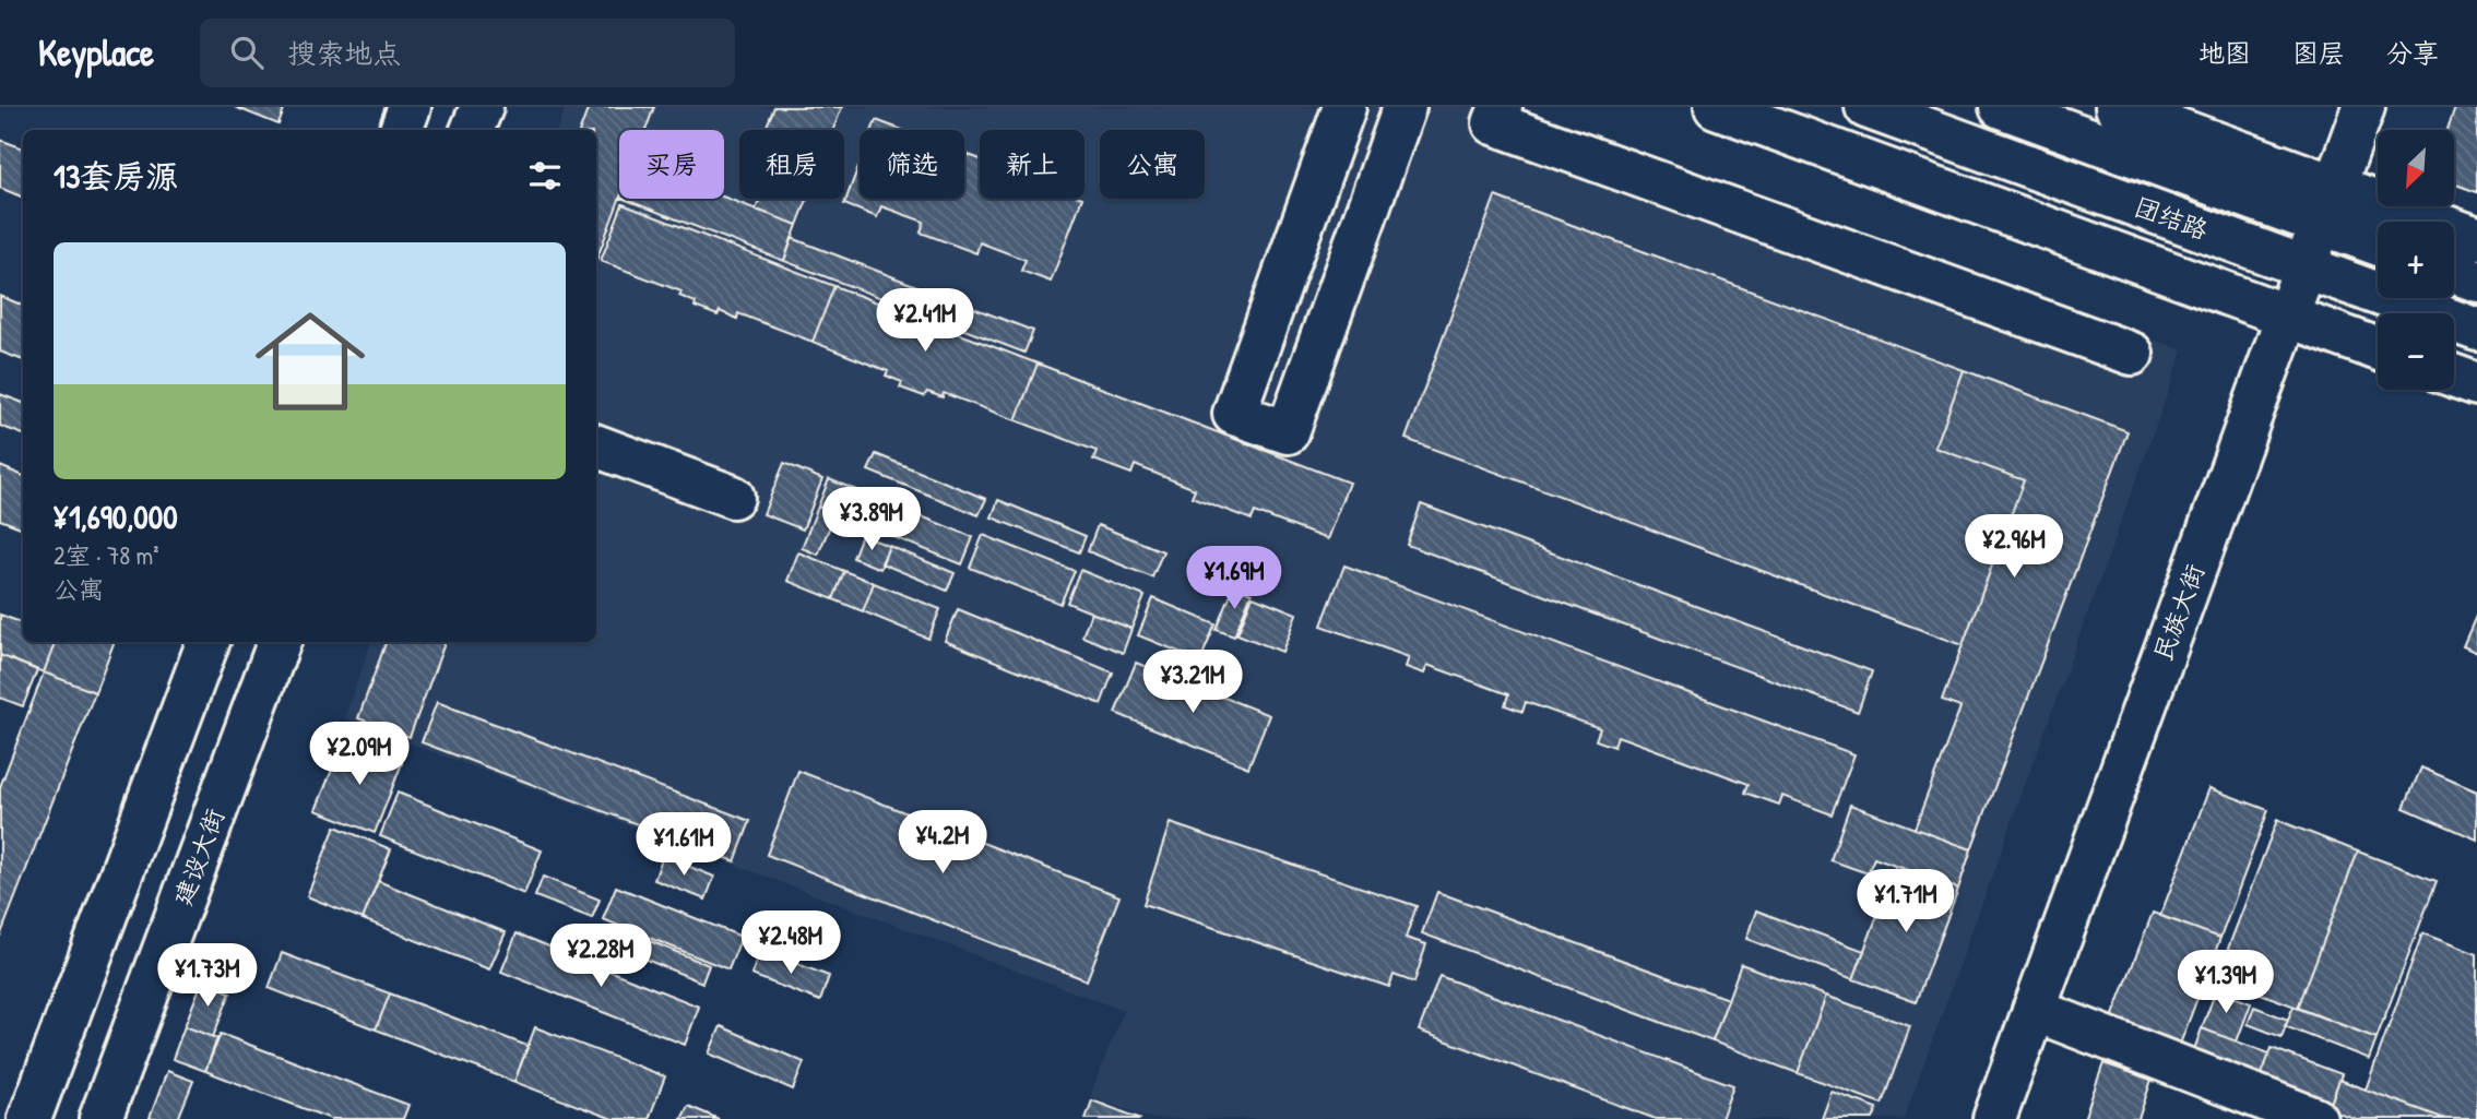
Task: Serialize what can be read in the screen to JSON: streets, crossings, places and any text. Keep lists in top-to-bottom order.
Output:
{
  "streets": {
    "main road": ["团结路", "民族大街", "建设大街"]
  },
  "crossings": [
    ["团结路", "民族大街"]
  ],
  "north": "bottom left",
  "page": {
    "header": "Keyplace",
    "search": "搜索地点",
    "nav": ["地图", "图层", "分享"],
    "map_buttons": ["+", "−"],
    "chip": [
      "买房",
      "租房",
      "筛选",
      "新上",
      "公寓"
    ],
    "heading": "13套房源",
    "list": [
      {
        "name": "¥1,690,000",
        "note": "2室 · 78 m² · 公寓"
      }
    ],
    "price": [
      "¥2.41M",
      "¥3.89M",
      "¥2.96M",
      "¥1.69M",
      "¥3.21M",
      "¥2.09M",
      "¥4.2M",
      "¥1.61M",
      "¥1.71M",
      "¥2.48M",
      "¥2.28M",
      "¥1.73M",
      "¥1.39M"
    ]
  }
}
